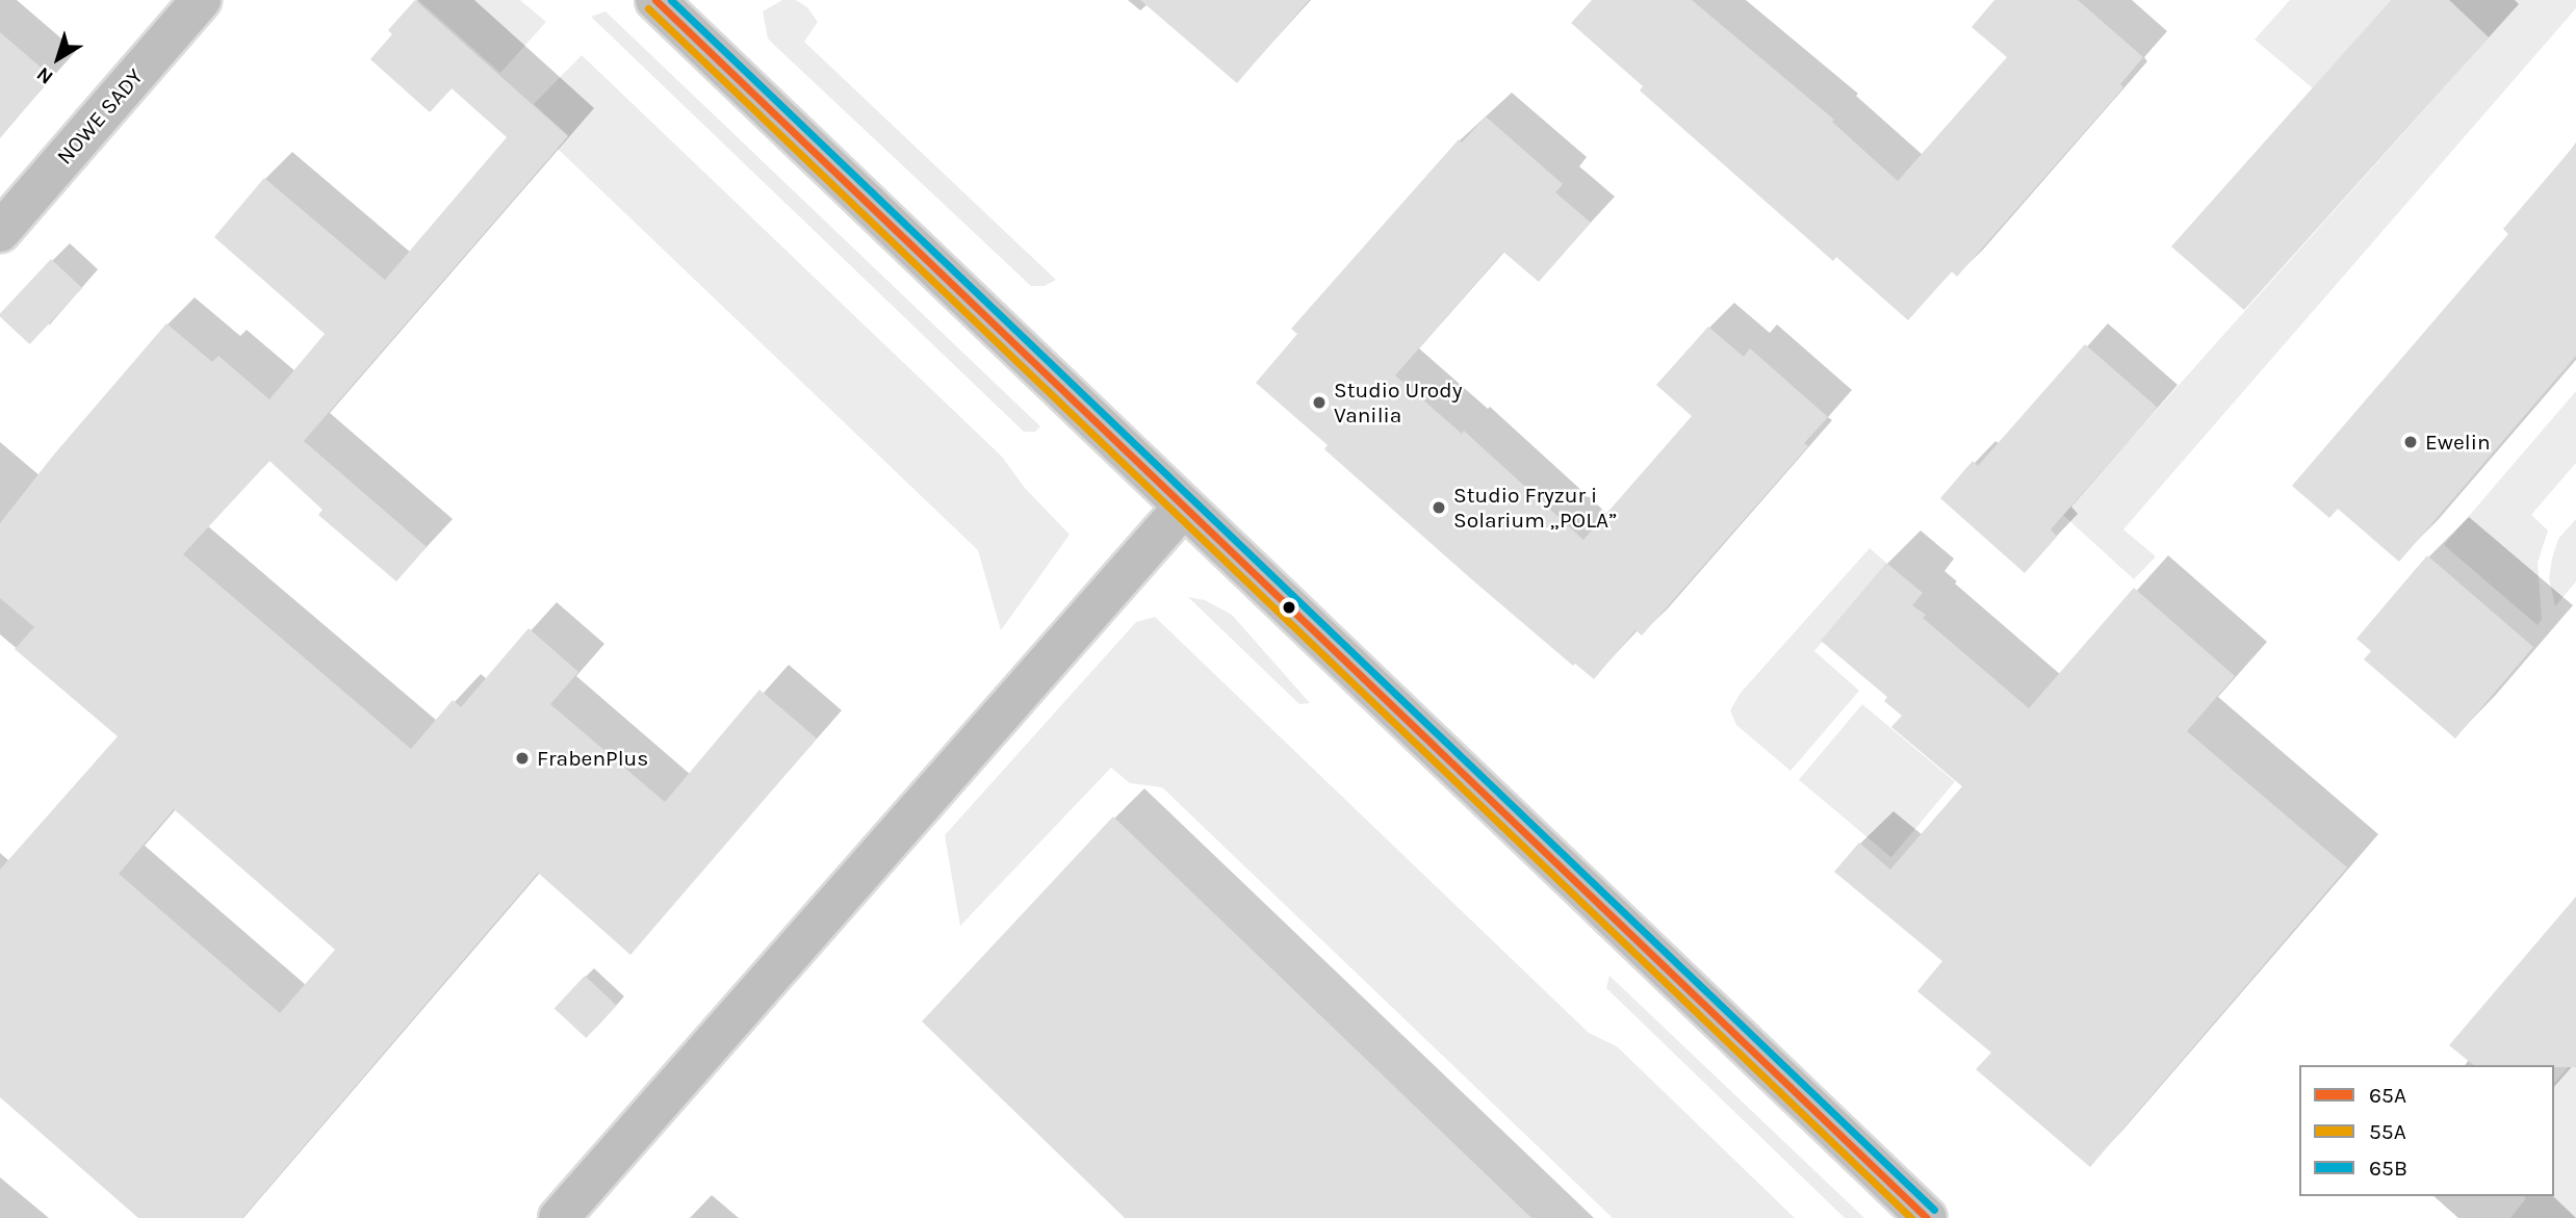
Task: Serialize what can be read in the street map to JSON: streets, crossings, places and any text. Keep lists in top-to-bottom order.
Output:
{
  "streets": {
    "main road": ["NOWE SADY"]
  },
  "places": [
    "Studio Urody Vanilia",
    "Ewelin",
    "Studio Fryzur i Solarium „POLA”",
    "FrabenPlus"
  ],
  "lines": ["transit line 65A", "transit line 65B", "transit line 55A"],
  "legend": ["65A", "55A", "65B"],
  "north": "bottom left"
}
